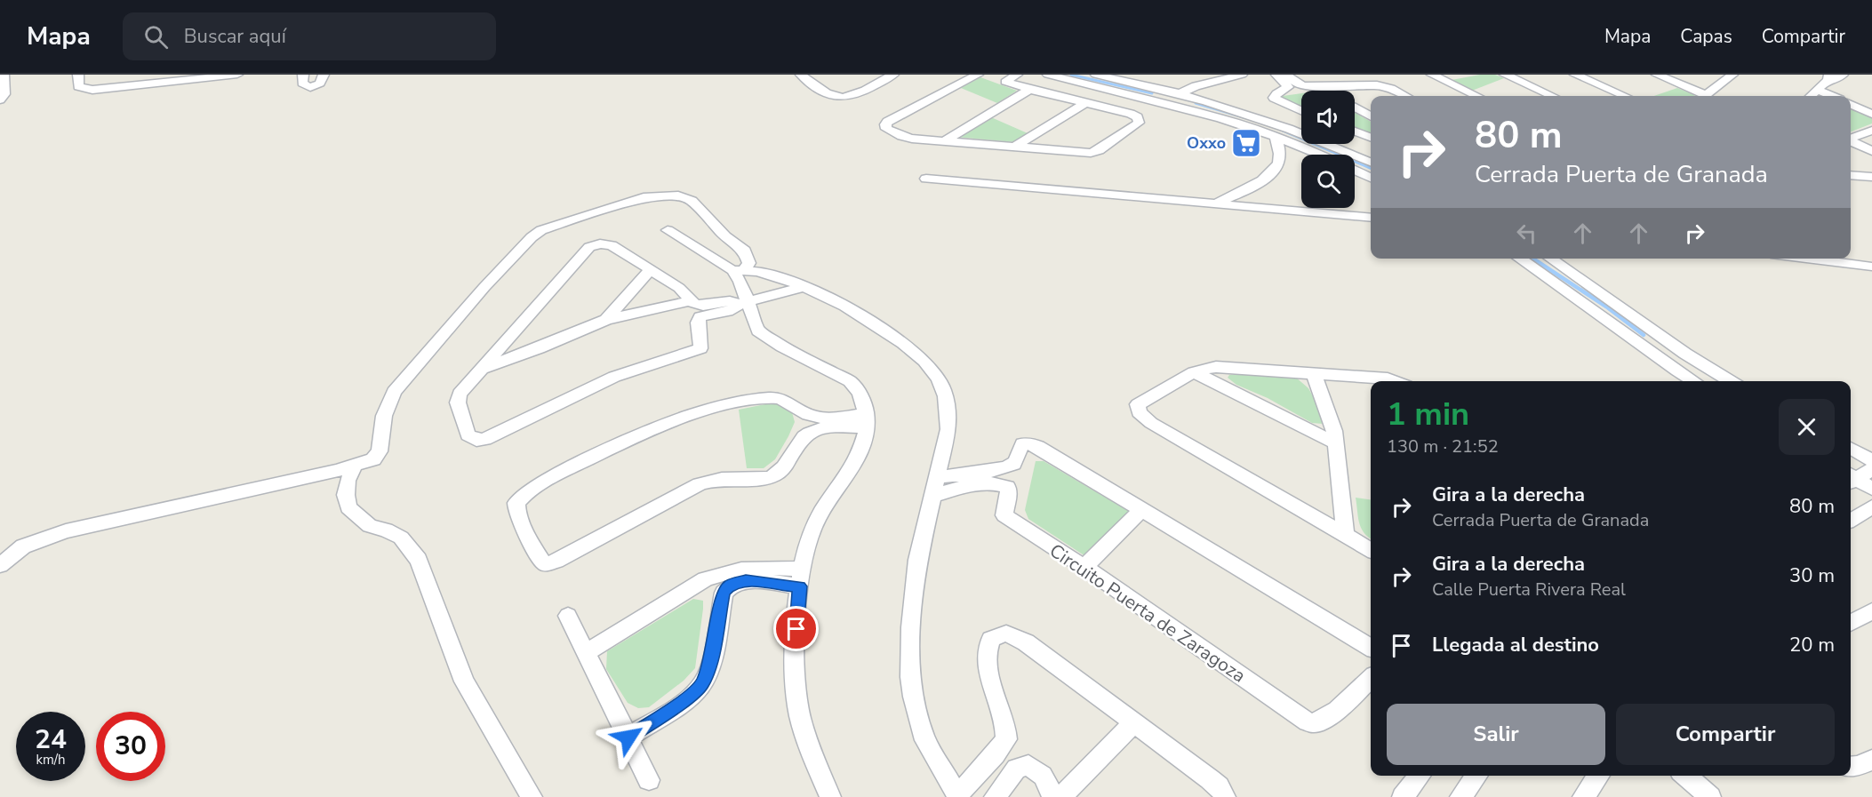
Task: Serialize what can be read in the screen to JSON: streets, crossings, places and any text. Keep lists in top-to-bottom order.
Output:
{
  "streets": {
    "street": ["Circuito Puerta de Zaragoza"]
  },
  "places": {
    "supermarket": ["Oxxo"]
  },
  "page": {
    "header": "Mapa",
    "search": "Buscar aquí",
    "nav": ["Mapa", "Capas", "Compartir"],
    "turn": ["80 m", "Cerrada Puerta de Granada"],
    "heading": ["1 min", "130 m · 21:52"],
    "list": [
      {
        "name": "Gira a la derecha",
        "note": "Cerrada Puerta de Granada",
        "value": "80 m"
      },
      {
        "name": "Gira a la derecha",
        "note": "Calle Puerta Rivera Real",
        "value": "30 m"
      },
      {
        "name": "Llegada al destino",
        "value": "20 m"
      }
    ],
    "buttons": ["Salir", "Compartir"],
    "speed": "24 km/h",
    "limit": "30"
  }
}
